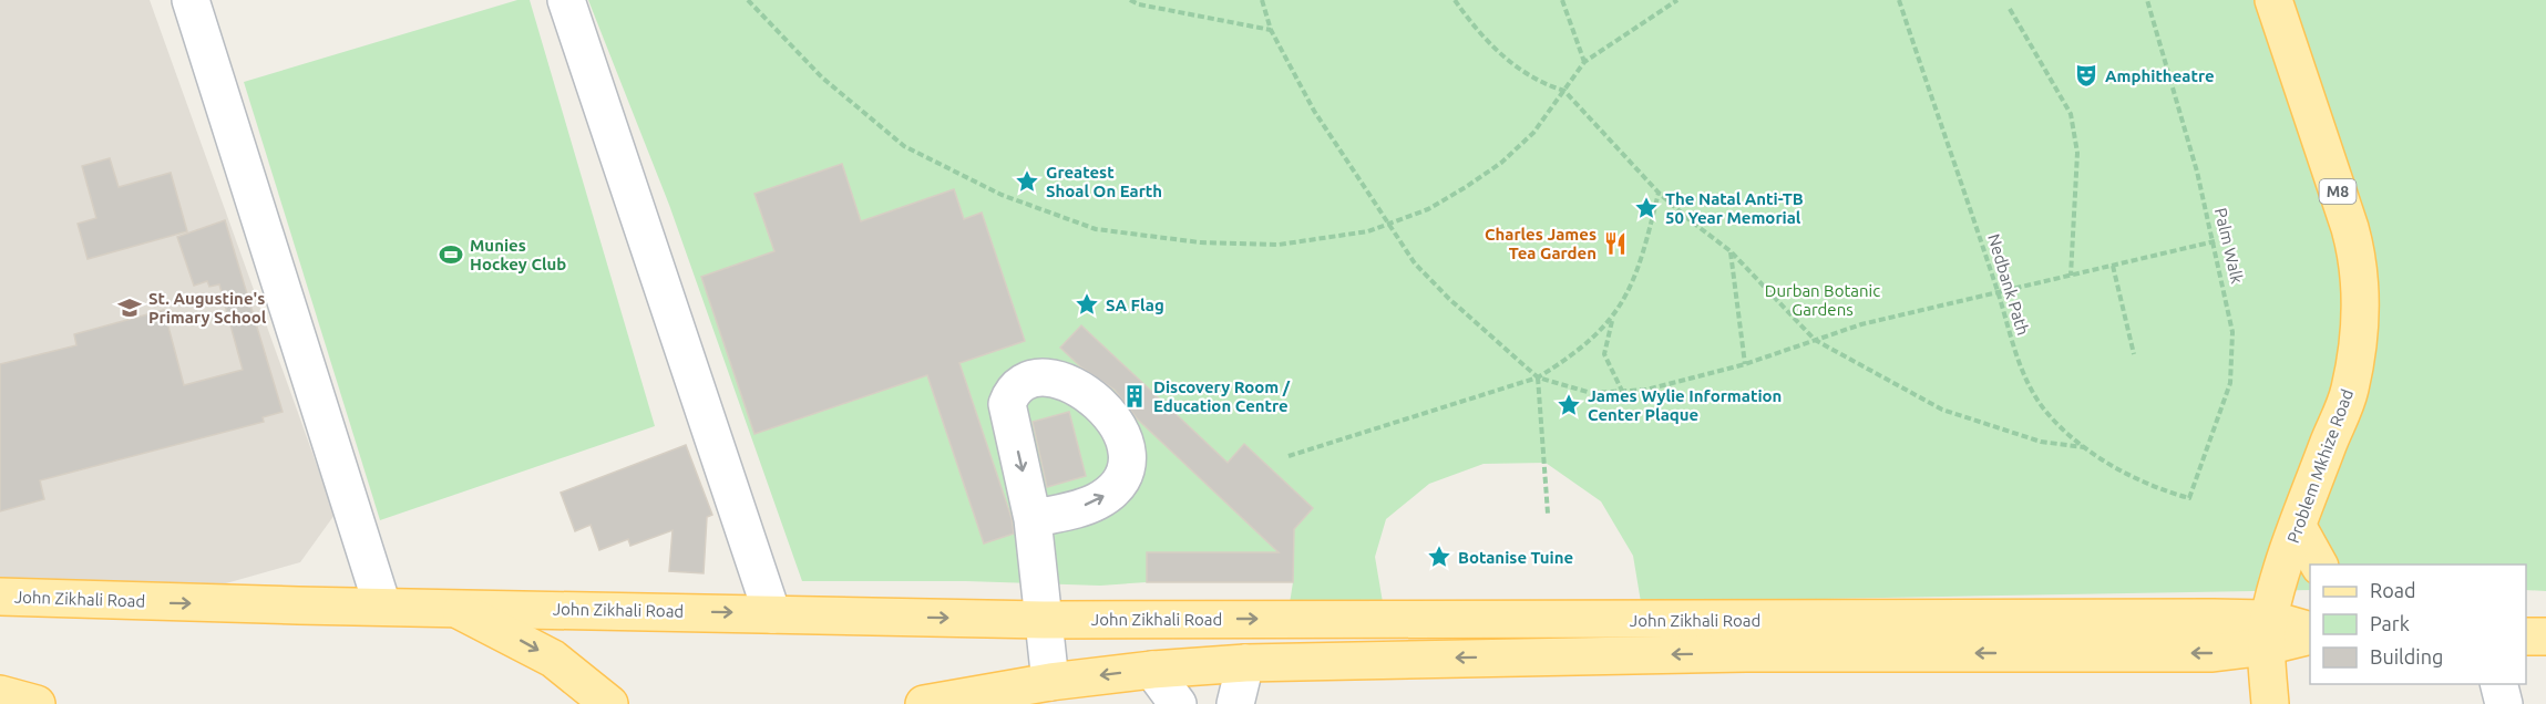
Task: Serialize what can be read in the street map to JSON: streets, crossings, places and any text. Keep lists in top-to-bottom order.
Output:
{
  "streets": {
    "main road": ["M8", "Problem Mkhize Road", "John Zikhali Road"],
    "path": ["Palm Walk", "Nedbank Path"]
  },
  "crossings": [
    ["Palm Walk", "Nedbank Path"],
    ["Problem Mkhize Road", "John Zikhali Road"]
  ],
  "parks": ["Durban Botanic Gardens"],
  "places": {
    "theatre": ["Amphitheatre"],
    "place": [
      "Greatest Shoal On Earth",
      "The Natal Anti-TB 50 Year Memorial",
      "SA Flag",
      "James Wylie Information Center Plaque",
      "Botanise Tuine"
    ],
    "restaurant": ["Charles James Tea Garden"],
    "sports": ["Munies Hockey Club"],
    "school or university": ["St. Augustine's Primary School"],
    "building": ["Discovery Room / Education Centre"]
  },
  "legend": ["Road", "Park", "Building"]
}
